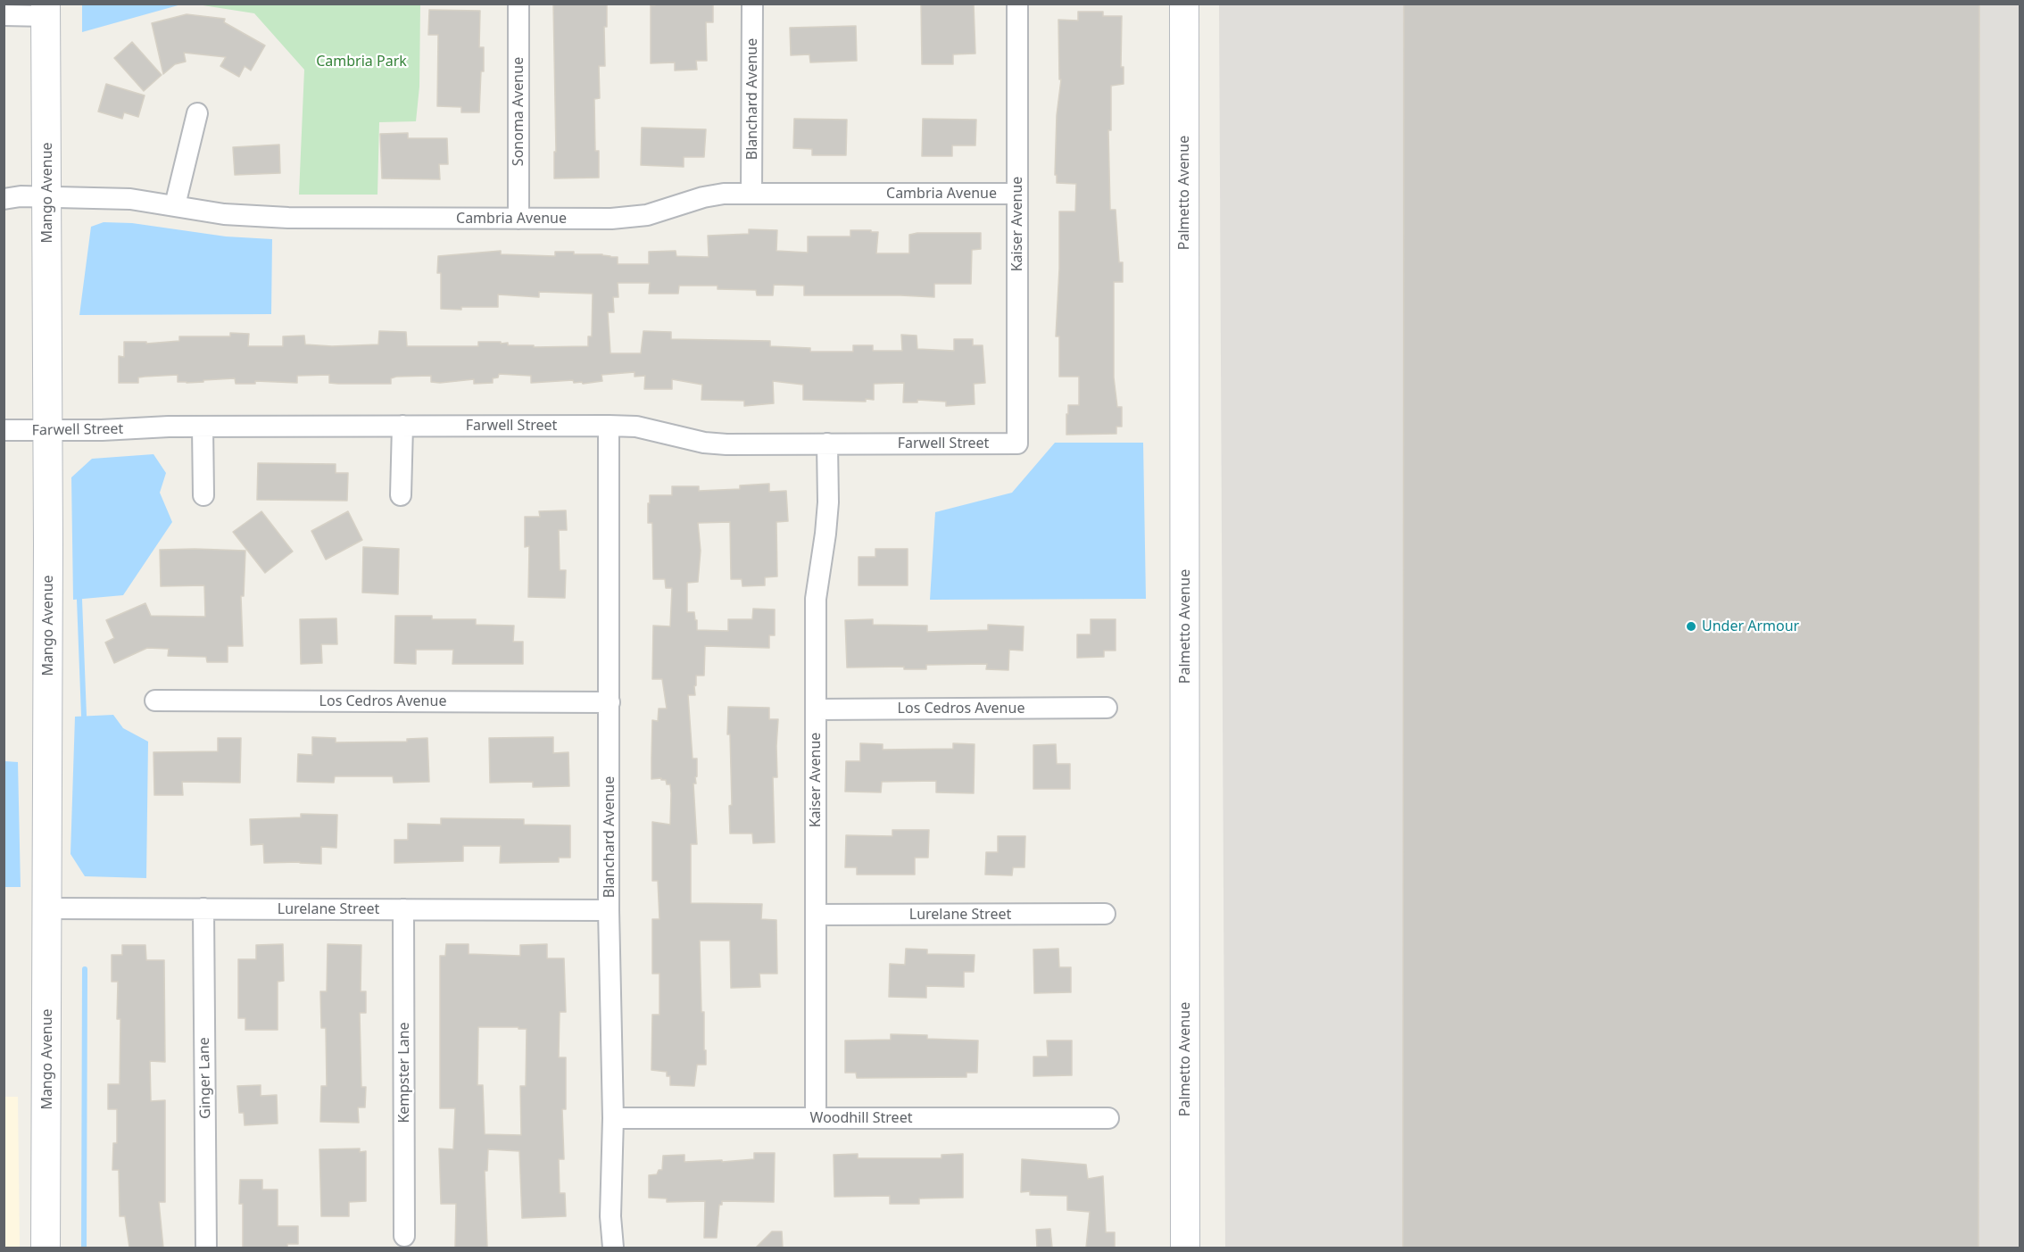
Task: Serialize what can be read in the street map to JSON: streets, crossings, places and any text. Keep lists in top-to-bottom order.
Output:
{
  "streets": {
    "street": [
      "Blanchard Avenue",
      "Sonoma Avenue",
      "Mango Avenue",
      "Palmetto Avenue",
      "Cambria Avenue",
      "Kaiser Avenue",
      "Farwell Street",
      "Los Cedros Avenue",
      "Lurelane Street",
      "Kempster Lane",
      "Ginger Lane",
      "Woodhill Street"
    ]
  },
  "crossings": [
    ["Blanchard Avenue", "Cambria Avenue"],
    ["Blanchard Avenue", "Farwell Street"],
    ["Blanchard Avenue", "Los Cedros Avenue"],
    ["Blanchard Avenue", "Lurelane Street"],
    ["Blanchard Avenue", "Woodhill Street"],
    ["Sonoma Avenue", "Cambria Avenue"],
    ["Mango Avenue", "Cambria Avenue"],
    ["Mango Avenue", "Farwell Street"],
    ["Mango Avenue", "Lurelane Street"],
    ["Cambria Avenue", "Kaiser Avenue"],
    ["Kaiser Avenue", "Farwell Street"],
    ["Kaiser Avenue", "Los Cedros Avenue"],
    ["Kaiser Avenue", "Lurelane Street"],
    ["Kaiser Avenue", "Woodhill Street"],
    ["Lurelane Street", "Kempster Lane"],
    ["Lurelane Street", "Ginger Lane"]
  ],
  "parks": ["Cambria Park"],
  "places": ["Under Armour"]
}
